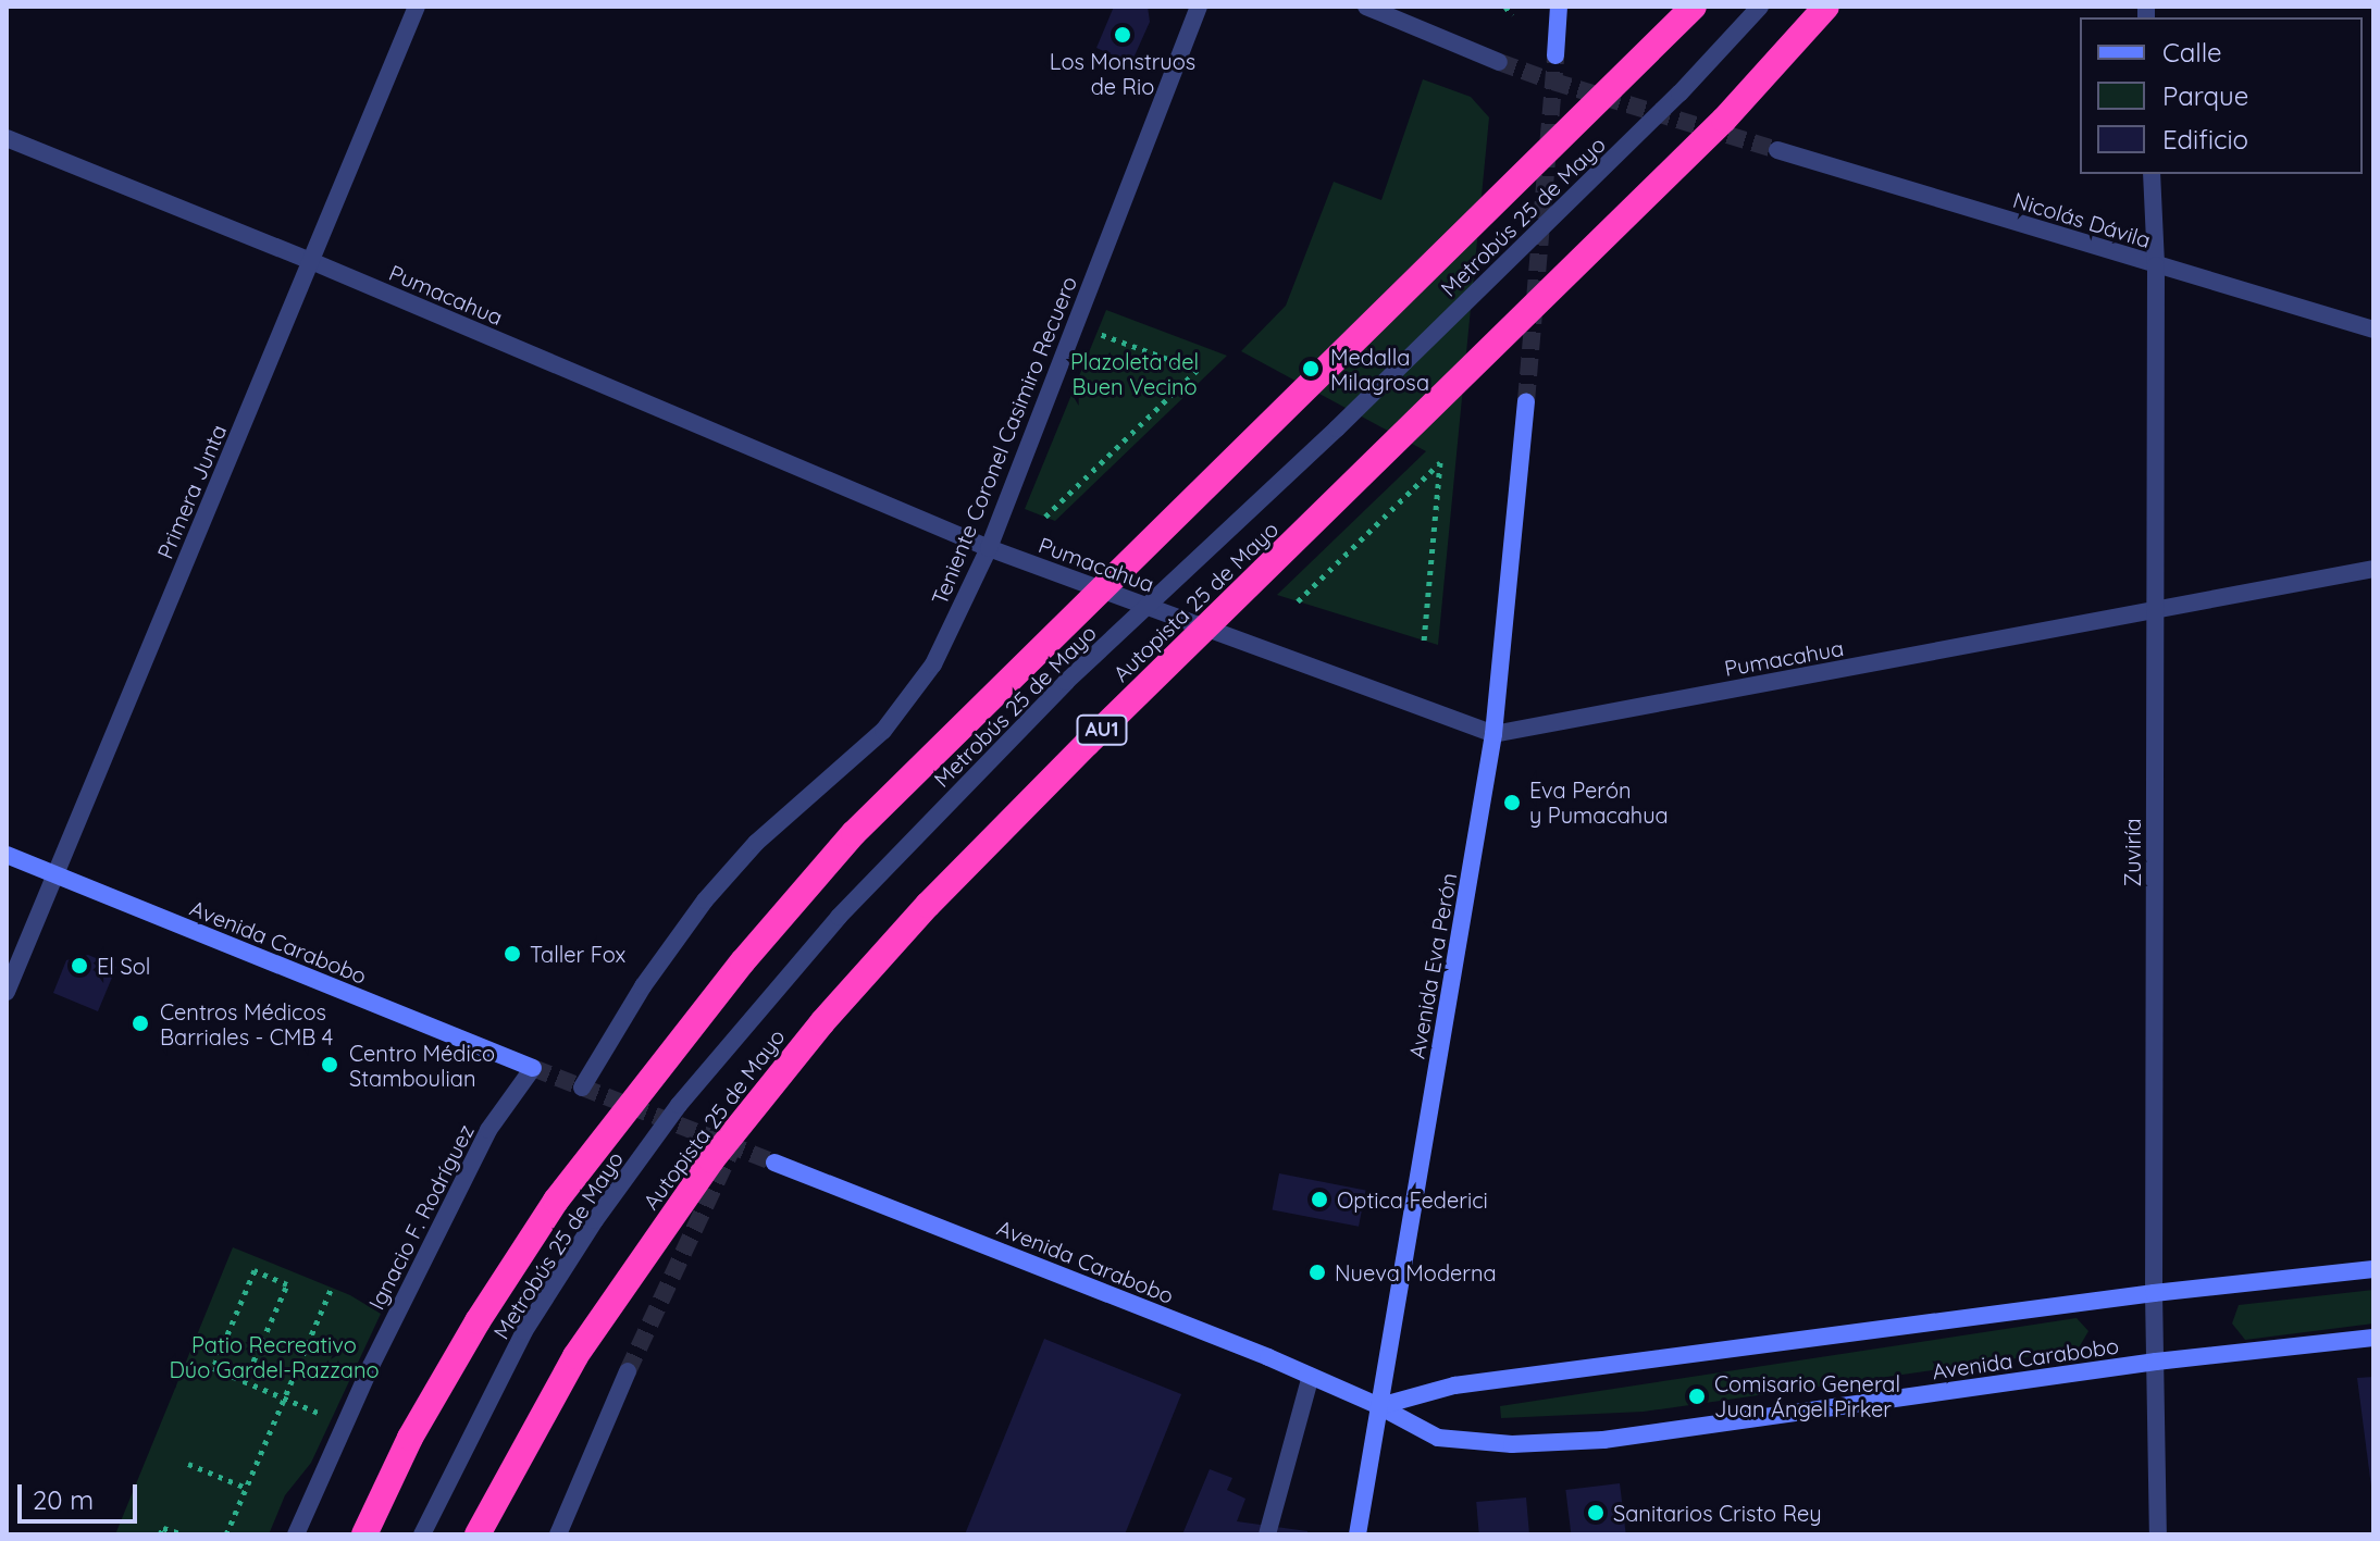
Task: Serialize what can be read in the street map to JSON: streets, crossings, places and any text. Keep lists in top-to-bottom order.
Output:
{
  "streets": {
    "highway": ["Autopista 25 de Mayo", "AU1"],
    "main road": ["Avenida Carabobo", "Avenida Eva Perón"],
    "street": [
      "Metrobús 25 de Mayo",
      "Nicolás Dávila",
      "Pumacahua",
      "Teniente Coronel Casimiro Recuero",
      "Primera Junta",
      "Zuviría",
      "Ignacio F. Rodríguez"
    ]
  },
  "crossings": [
    ["Nicolás Dávila", "Zuviría"],
    ["Pumacahua", "Teniente Coronel Casimiro Recuero"],
    ["Pumacahua", "Primera Junta"],
    ["Pumacahua", "Zuviría"],
    ["Pumacahua", "Avenida Eva Perón"],
    ["Primera Junta", "Avenida Carabobo"],
    ["Zuviría", "Avenida Carabobo"],
    ["Avenida Carabobo", "Avenida Eva Perón"],
    ["Avenida Carabobo", "Ignacio F. Rodríguez"]
  ],
  "parks": ["Plazoleta del Buen Vecino", "Patio Recreativo Dúo Gardel-Razzano"],
  "places": [
    "Los Monstruos de Rio",
    "Medalla Milagrosa",
    "Eva Perón y Pumacahua",
    "Taller Fox",
    "El Sol",
    "Centros Médicos Barriales - CMB 4",
    "Centro Médico Stamboulian",
    "Optica Federici",
    "Nueva Moderna",
    "Comisario General Juan Ángel Pirker",
    "Sanitarios Cristo Rey"
  ],
  "legend": ["Calle", "Parque", "Edificio"],
  "scale_bar": "20 m"
}
